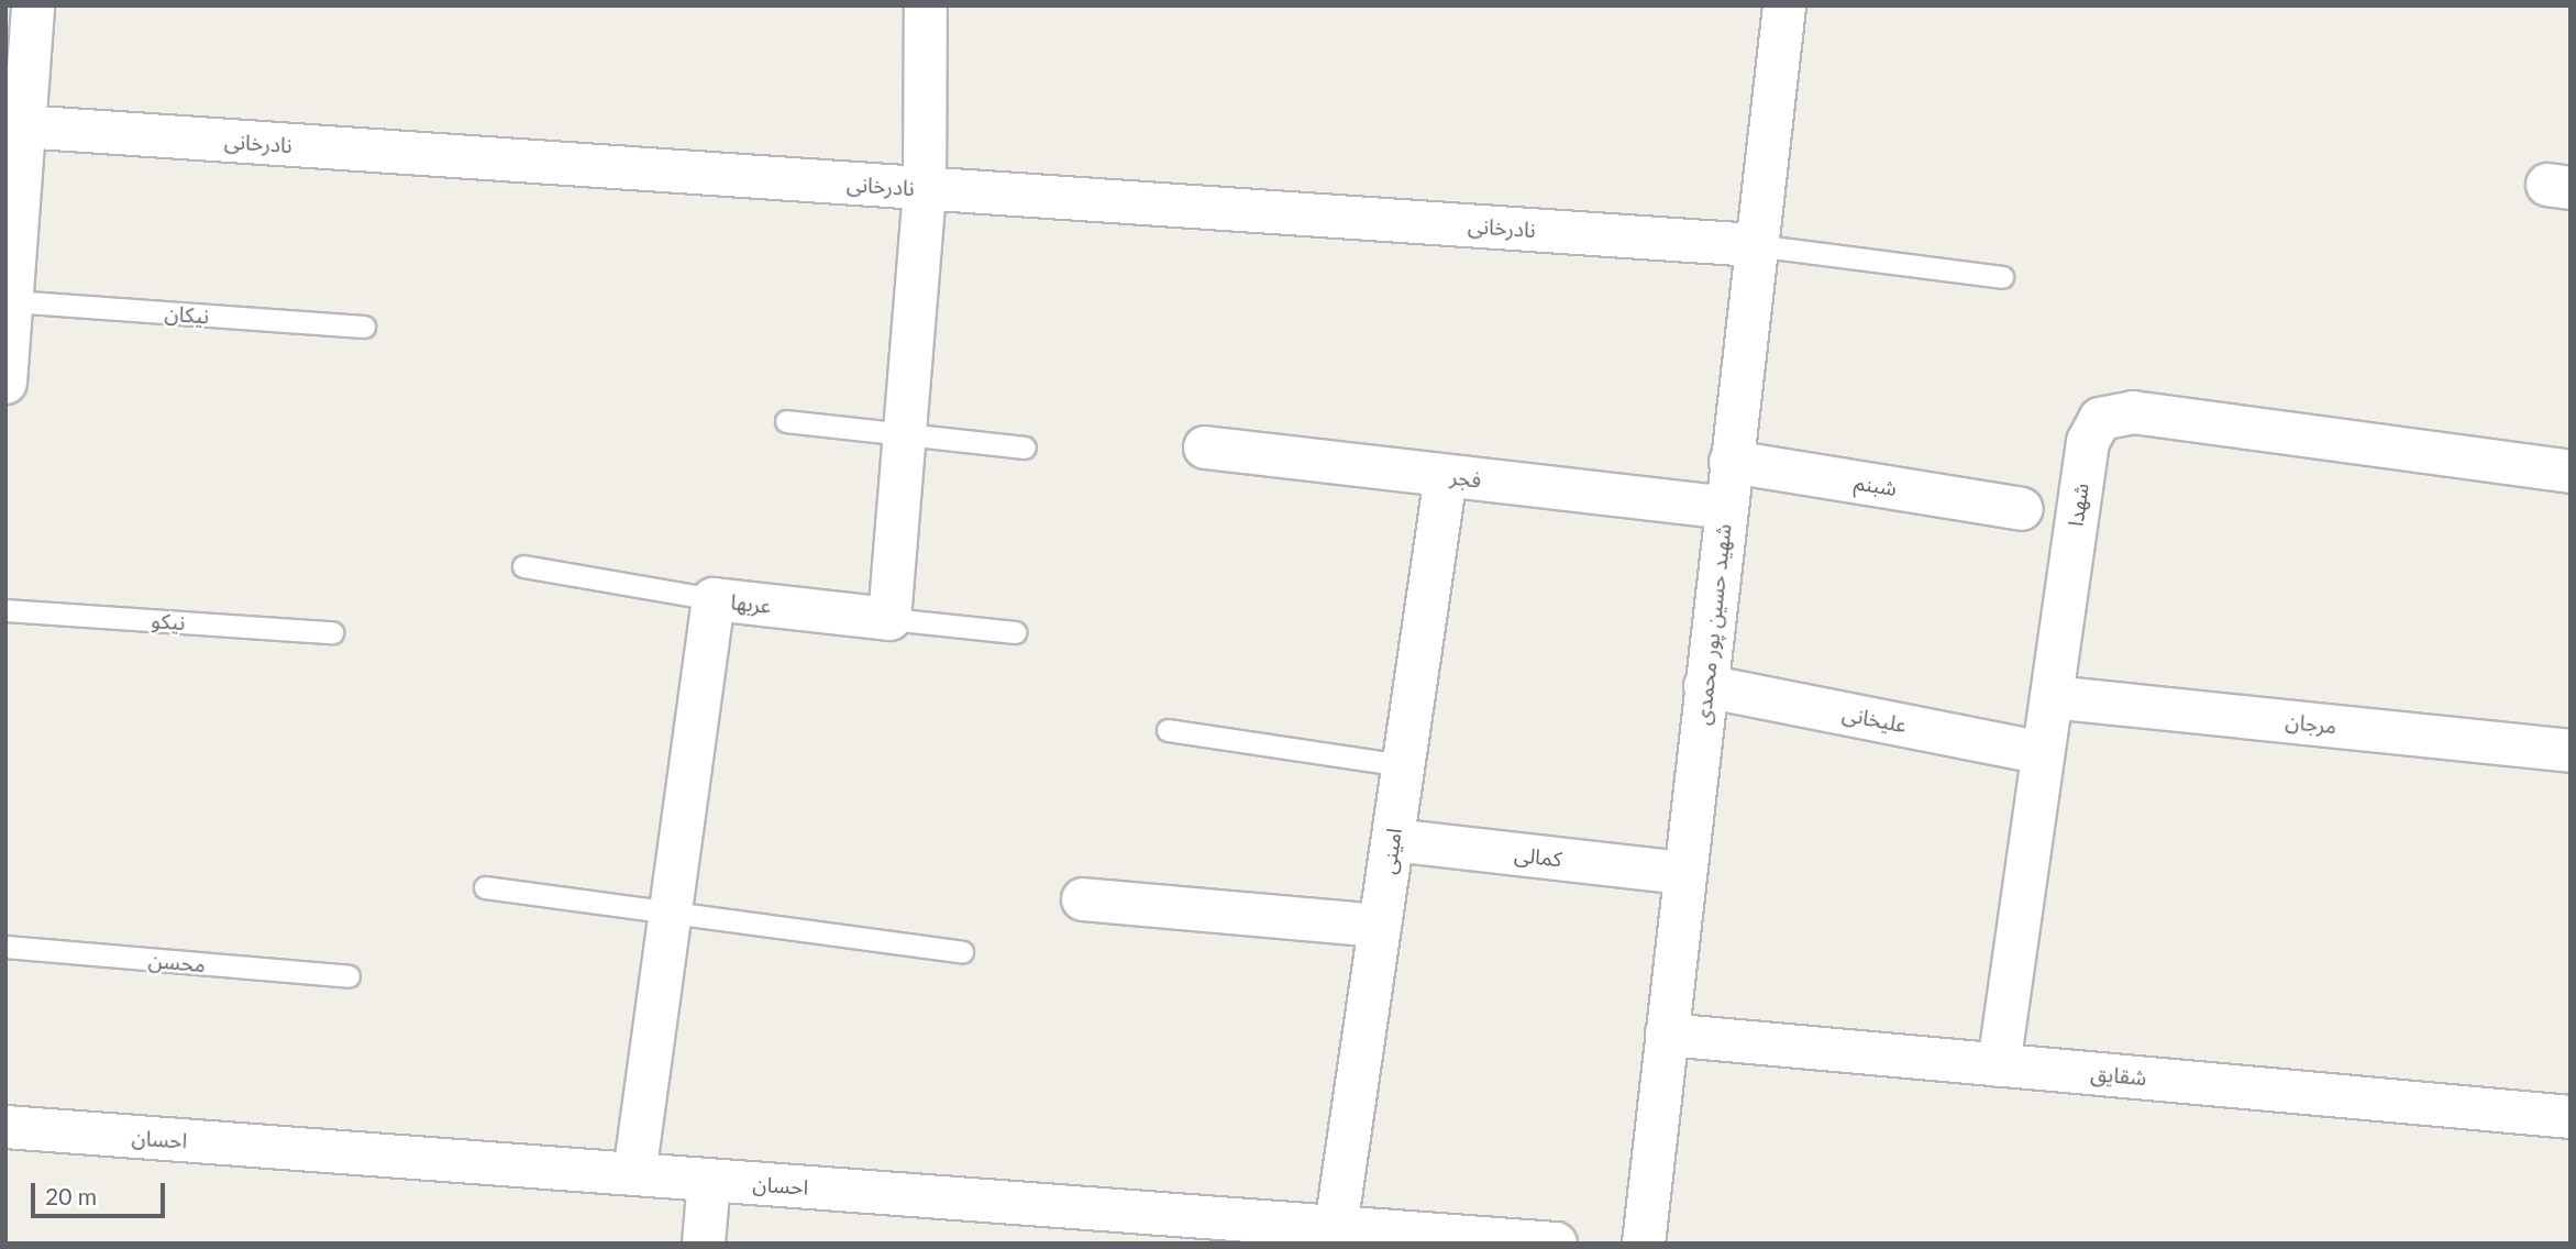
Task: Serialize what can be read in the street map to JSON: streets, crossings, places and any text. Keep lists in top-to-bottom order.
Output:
{
  "streets": {
    "street": [
      "نادرخانی",
      "فجر",
      "شبنم",
      "شهدا",
      "عربها",
      "شهید حسین پور محمدی",
      "علیخانی",
      "مرجان",
      "امینی",
      "کمالی",
      "شقایق",
      "احسان"
    ],
    "lane": ["نیکان", "نیکو", "محسن"]
  },
  "crossings": [
    ["نادرخانی", "شهید حسین پور محمدی"],
    ["فجر", "شهید حسین پور محمدی"],
    ["فجر", "امینی"],
    ["شبنم", "شهید حسین پور محمدی"],
    ["شهدا", "علیخانی"],
    ["شهدا", "مرجان"],
    ["شهدا", "شقایق"],
    ["عربها", "احسان"],
    ["شهید حسین پور محمدی", "علیخانی"],
    ["شهید حسین پور محمدی", "کمالی"],
    ["شهید حسین پور محمدی", "شقایق"],
    ["امینی", "کمالی"],
    ["امینی", "احسان"]
  ],
  "scale_bar": "20 m"
}
